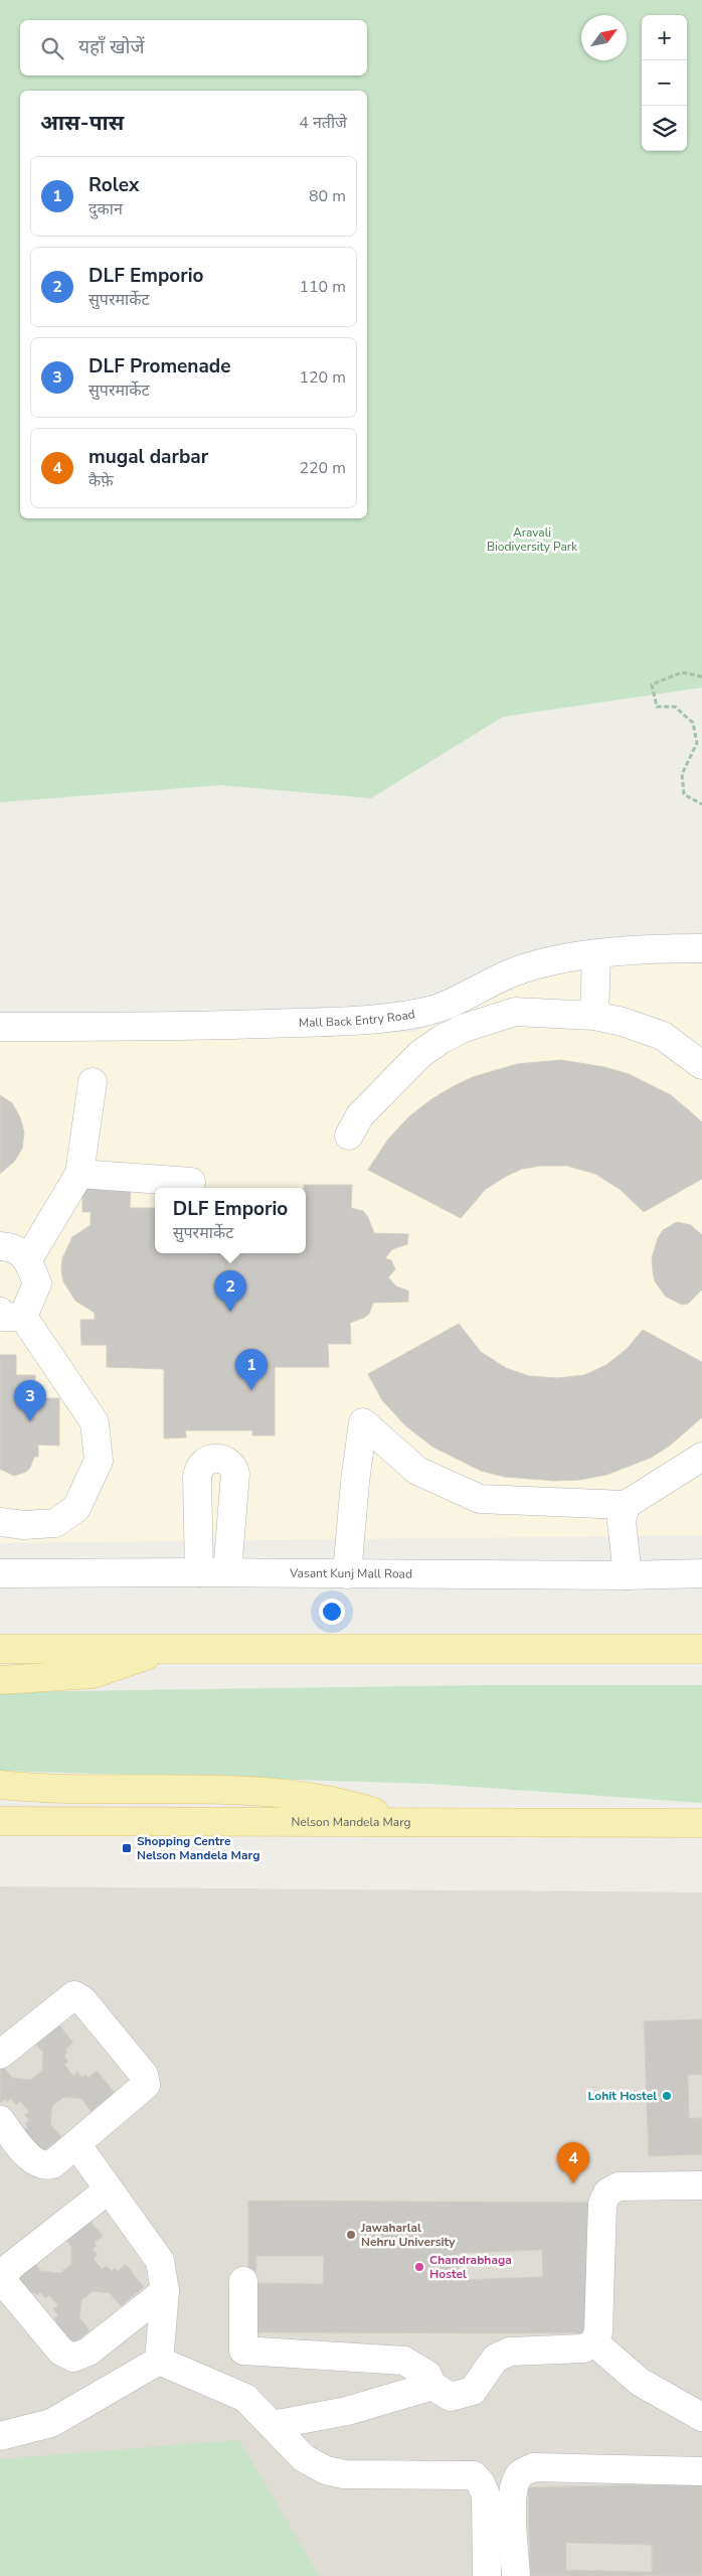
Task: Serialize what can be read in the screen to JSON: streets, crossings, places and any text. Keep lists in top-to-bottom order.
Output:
{
  "streets": {
    "main road": ["Nelson Mandela Marg"],
    "lane": ["Mall Back Entry Road", "Vasant Kunj Mall Road"]
  },
  "parks": ["Aravali Biodiversity Park"],
  "places": {
    "transit": ["Shopping Centre Nelson Mandela Marg"],
    "other": ["Lohit Hostel", "Jawaharlal Nehru University", "Chandrabhaga Hostel"]
  },
  "north": "top right",
  "page": {
    "map_buttons": ["+", "−"],
    "search": "यहाँ खोजें",
    "heading": ["आस-पास", "4 नतीजे"],
    "list": [
      {
        "mark": "1",
        "name": "Rolex",
        "note": "दुकान",
        "value": "80 m"
      },
      {
        "mark": "2",
        "name": "DLF Emporio",
        "note": "सुपरमार्केट",
        "value": "110 m"
      },
      {
        "mark": "3",
        "name": "DLF Promenade",
        "note": "सुपरमार्केट",
        "value": "120 m"
      },
      {
        "mark": "4",
        "name": "mugal darbar",
        "note": "कैफ़े",
        "value": "220 m"
      }
    ],
    "popup": ["DLF Emporio", "सुपरमार्केट"],
    "pins": [
      "2",
      "1",
      "3",
      "4"
    ]
  }
}
